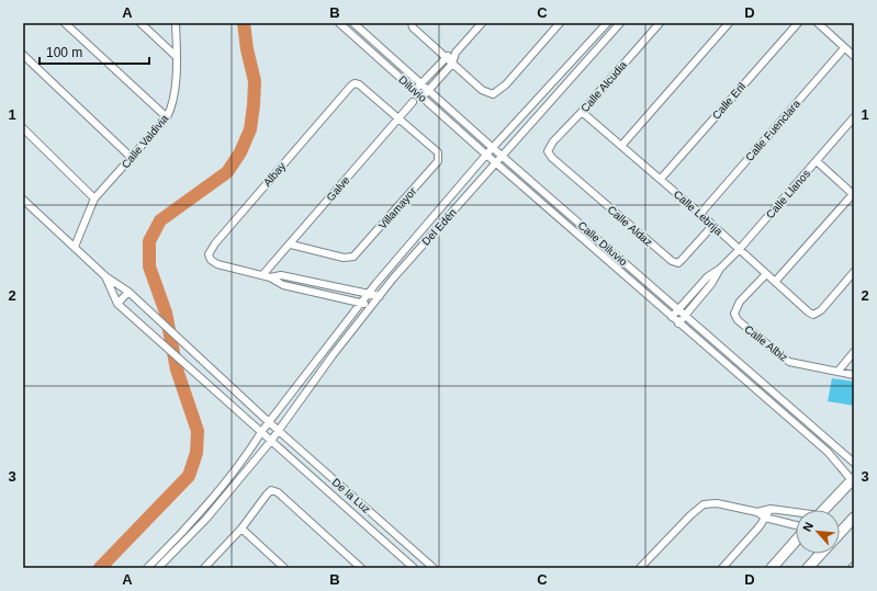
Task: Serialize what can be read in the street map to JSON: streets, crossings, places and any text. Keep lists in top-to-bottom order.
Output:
{
  "streets": {
    "street": [
      "Calle Alcudia",
      "Diluvio",
      "Calle Eril",
      "Calle Fuenclara",
      "Calle Valdivia",
      "Albay",
      "Galve",
      "Calle Llanos",
      "Villamayor",
      "Calle Lebrija",
      "Calle Aldaz",
      "Del Edén",
      "Calle Diluvio",
      "Calle Albiz",
      "De la Luz"
    ]
  },
  "crossings": [
    ["Calle Alcudia", "Calle Lebrija"],
    ["Calle Alcudia", "Calle Aldaz"],
    ["Diluvio", "Del Edén"],
    ["Calle Eril", "Calle Lebrija"],
    ["Calle Fuenclara", "Calle Lebrija"],
    ["Albay", "Galve"],
    ["Albay", "Villamayor"],
    ["Albay", "Del Edén"],
    ["Galve", "Villamayor"],
    ["Calle Llanos", "Calle Lebrija"],
    ["Calle Lebrija", "Calle Aldaz"],
    ["Calle Lebrija", "Calle Albiz"],
    ["Del Edén", "Calle Diluvio"],
    ["Del Edén", "De la Luz"]
  ],
  "scale_bar": "100 m",
  "north": "top left",
  "grid": {
    "columns": [
      "A",
      "B",
      "C",
      "D"
    ],
    "rows": ["1", "2", "3"]
  }
}
